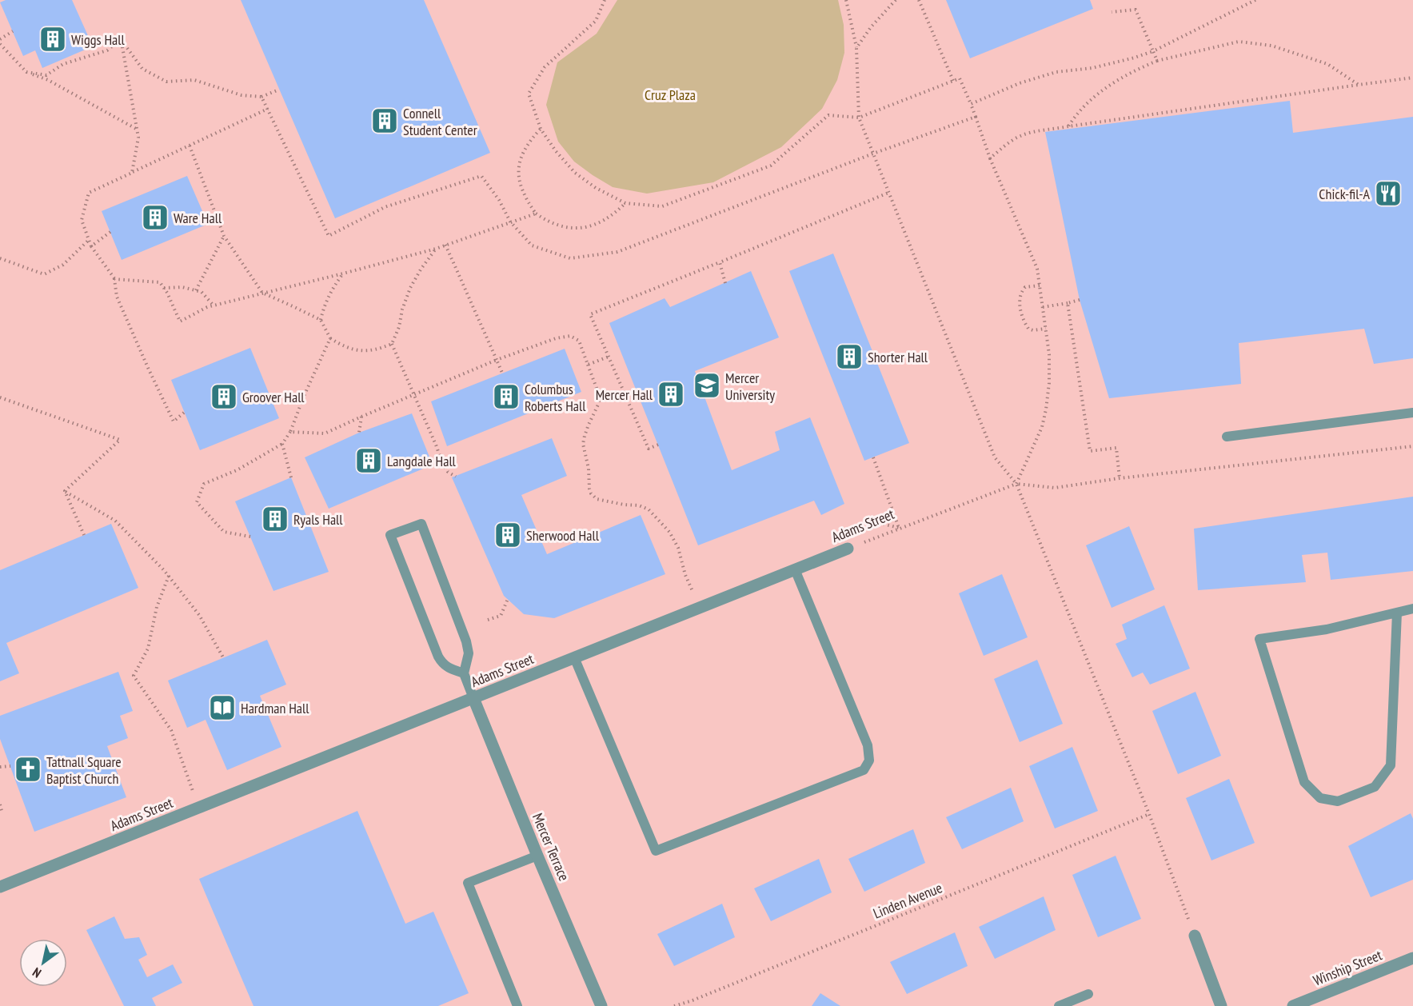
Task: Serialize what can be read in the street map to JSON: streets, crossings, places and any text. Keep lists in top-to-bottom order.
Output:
{
  "streets": {
    "street": ["Adams Street", "Mercer Terrace", "Winship Street"],
    "path": ["Linden Avenue"]
  },
  "crossings": [
    ["Adams Street", "Mercer Terrace"]
  ],
  "parks": ["Cruz Plaza"],
  "places": {
    "building": [
      "Wiggs Hall",
      "Connell Student Center",
      "Ware Hall",
      "Shorter Hall",
      "Mercer Hall",
      "Groover Hall",
      "Columbus Roberts Hall",
      "Langdale Hall",
      "Ryals Hall",
      "Sherwood Hall"
    ],
    "restaurant": ["Chick-fil-A"],
    "school or university": ["Mercer University"],
    "library": ["Hardman Hall"],
    "church": ["Tattnall Square Baptist Church"]
  },
  "north": "bottom left"
}
